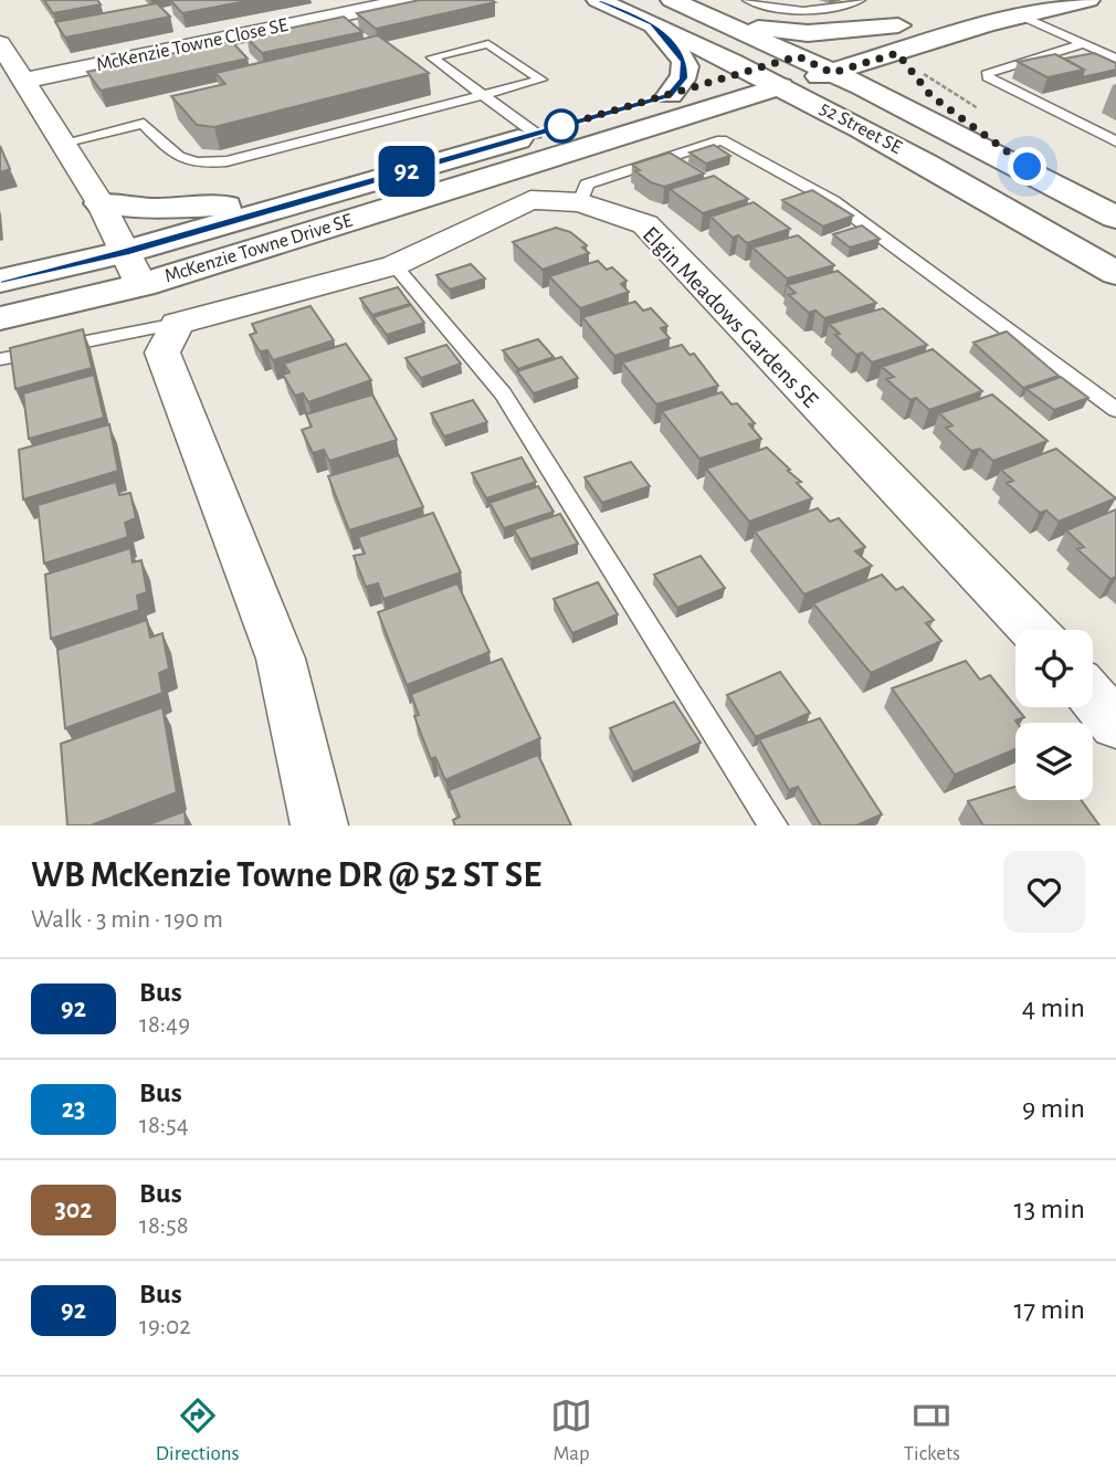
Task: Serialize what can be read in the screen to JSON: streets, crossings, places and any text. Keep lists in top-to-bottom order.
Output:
{
  "streets": {
    "main road": ["52 Street SE", "McKenzie Towne Drive SE"],
    "street": ["McKenzie Towne Close SE", "Elgin Meadows Gardens SE"]
  },
  "crossings": [
    ["52 Street SE", "McKenzie Towne Drive SE"]
  ],
  "lines": ["bus line 92"],
  "page": {
    "on_map": "92",
    "heading": ["WB McKenzie Towne DR @ 52 ST SE", "Walk · 3 min · 190 m"],
    "list": [
      {
        "mark": "92",
        "name": "Bus",
        "note": "18:49",
        "value": "4 min"
      },
      {
        "mark": "23",
        "name": "Bus",
        "note": "18:54",
        "value": "9 min"
      },
      {
        "mark": "302",
        "name": "Bus",
        "note": "18:58",
        "value": "13 min"
      },
      {
        "mark": "92",
        "name": "Bus",
        "note": "19:02",
        "value": "17 min"
      }
    ],
    "tabs": ["Directions", "Map", "Tickets"]
  }
}
